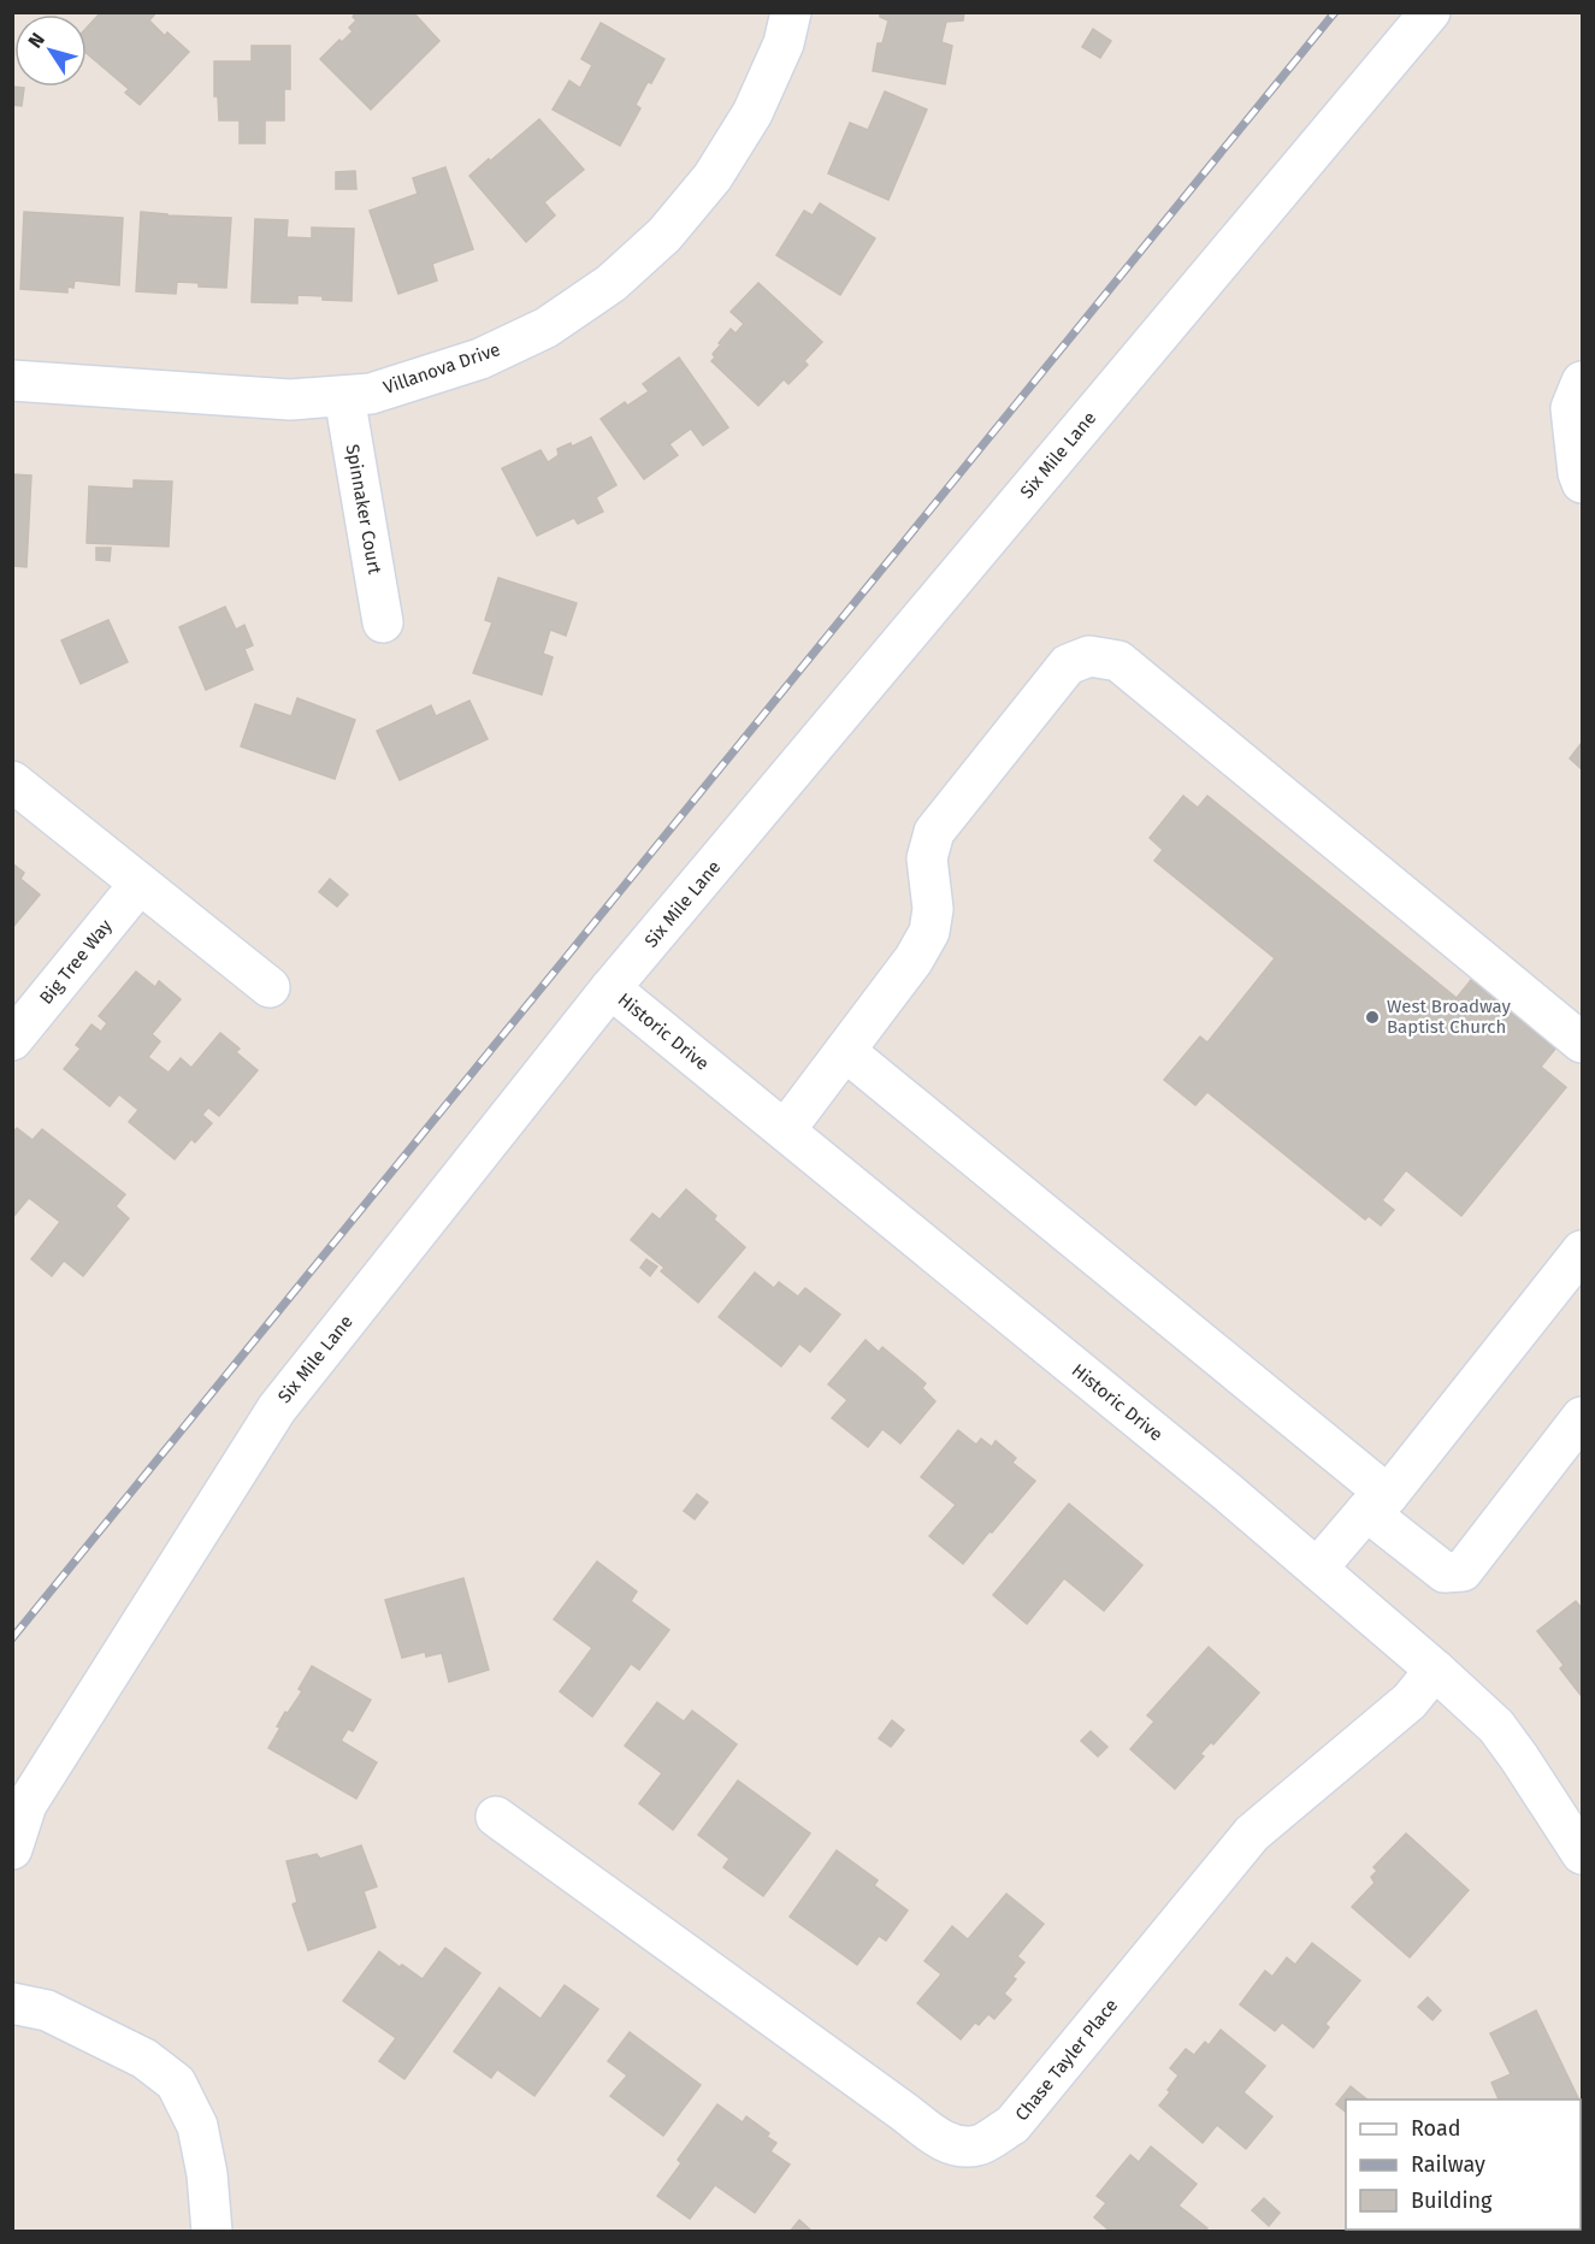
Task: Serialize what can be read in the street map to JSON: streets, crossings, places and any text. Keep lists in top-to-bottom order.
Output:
{
  "streets": {
    "street": [
      "Villanova Drive",
      "Six Mile Lane",
      "Spinnaker Court",
      "Big Tree Way",
      "Historic Drive",
      "Chase Tayler Place"
    ]
  },
  "crossings": [
    ["Villanova Drive", "Spinnaker Court"],
    ["Six Mile Lane", "Historic Drive"],
    ["Historic Drive", "Chase Tayler Place"]
  ],
  "places": ["West Broadway Baptist Church"],
  "legend": ["Road", "Railway", "Building"],
  "north": "top left"
}
